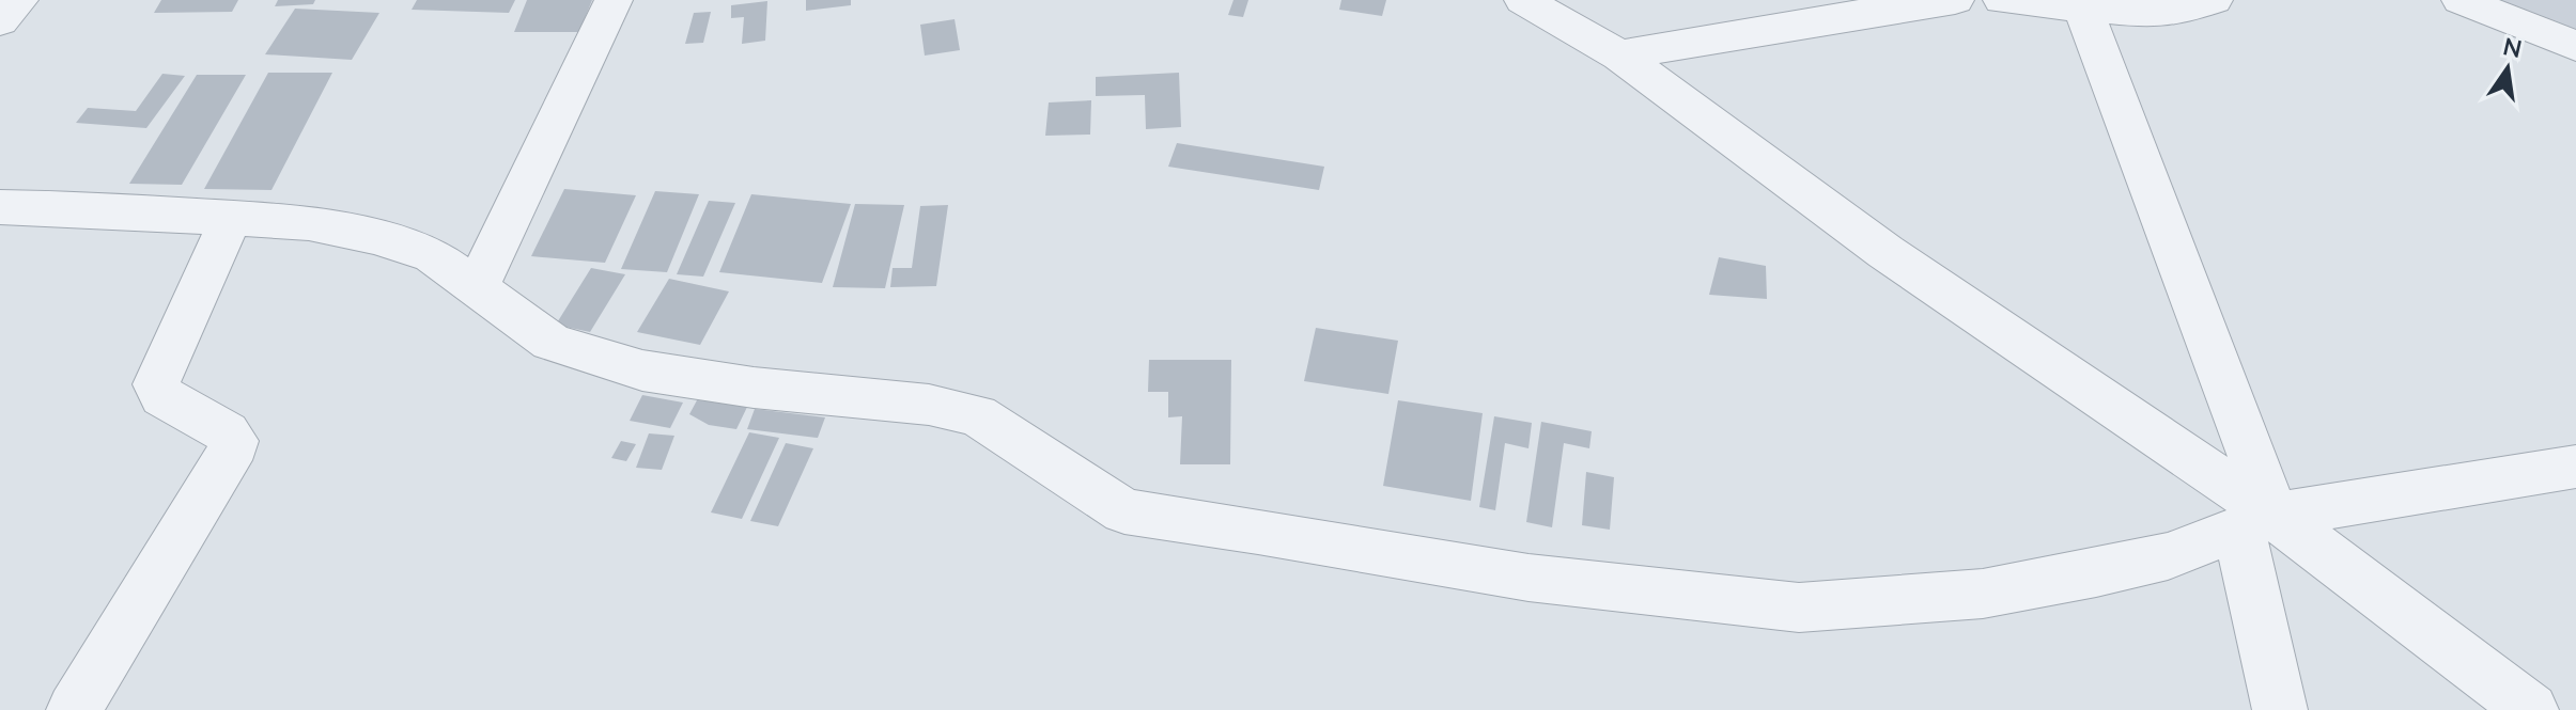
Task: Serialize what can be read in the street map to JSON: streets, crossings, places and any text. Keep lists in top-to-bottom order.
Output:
{
  "north": "top"
}
